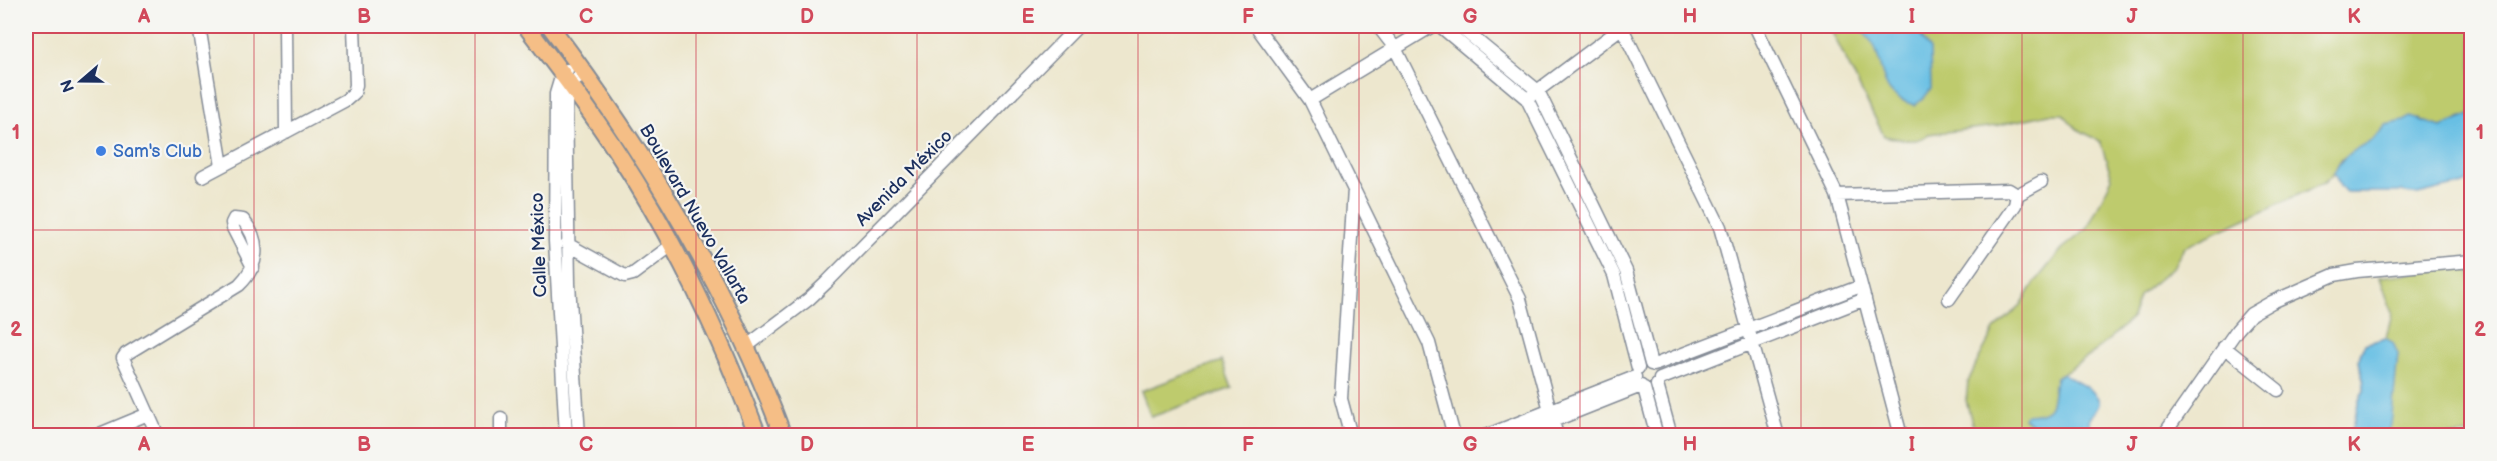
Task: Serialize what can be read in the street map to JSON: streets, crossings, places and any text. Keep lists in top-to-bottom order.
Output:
{
  "streets": {
    "main road": ["Boulevard Nuevo Vallarta"],
    "street": ["Avenida México", "Calle México"]
  },
  "crossings": [
    ["Avenida México", "Boulevard Nuevo Vallarta"],
    ["Boulevard Nuevo Vallarta", "Calle México"]
  ],
  "places": ["Sam's Club"],
  "north": "left",
  "grid": {
    "columns": [
      "A",
      "B",
      "C",
      "D",
      "E",
      "F",
      "G",
      "H",
      "I",
      "J",
      "K"
    ],
    "rows": ["1", "2"]
  }
}
